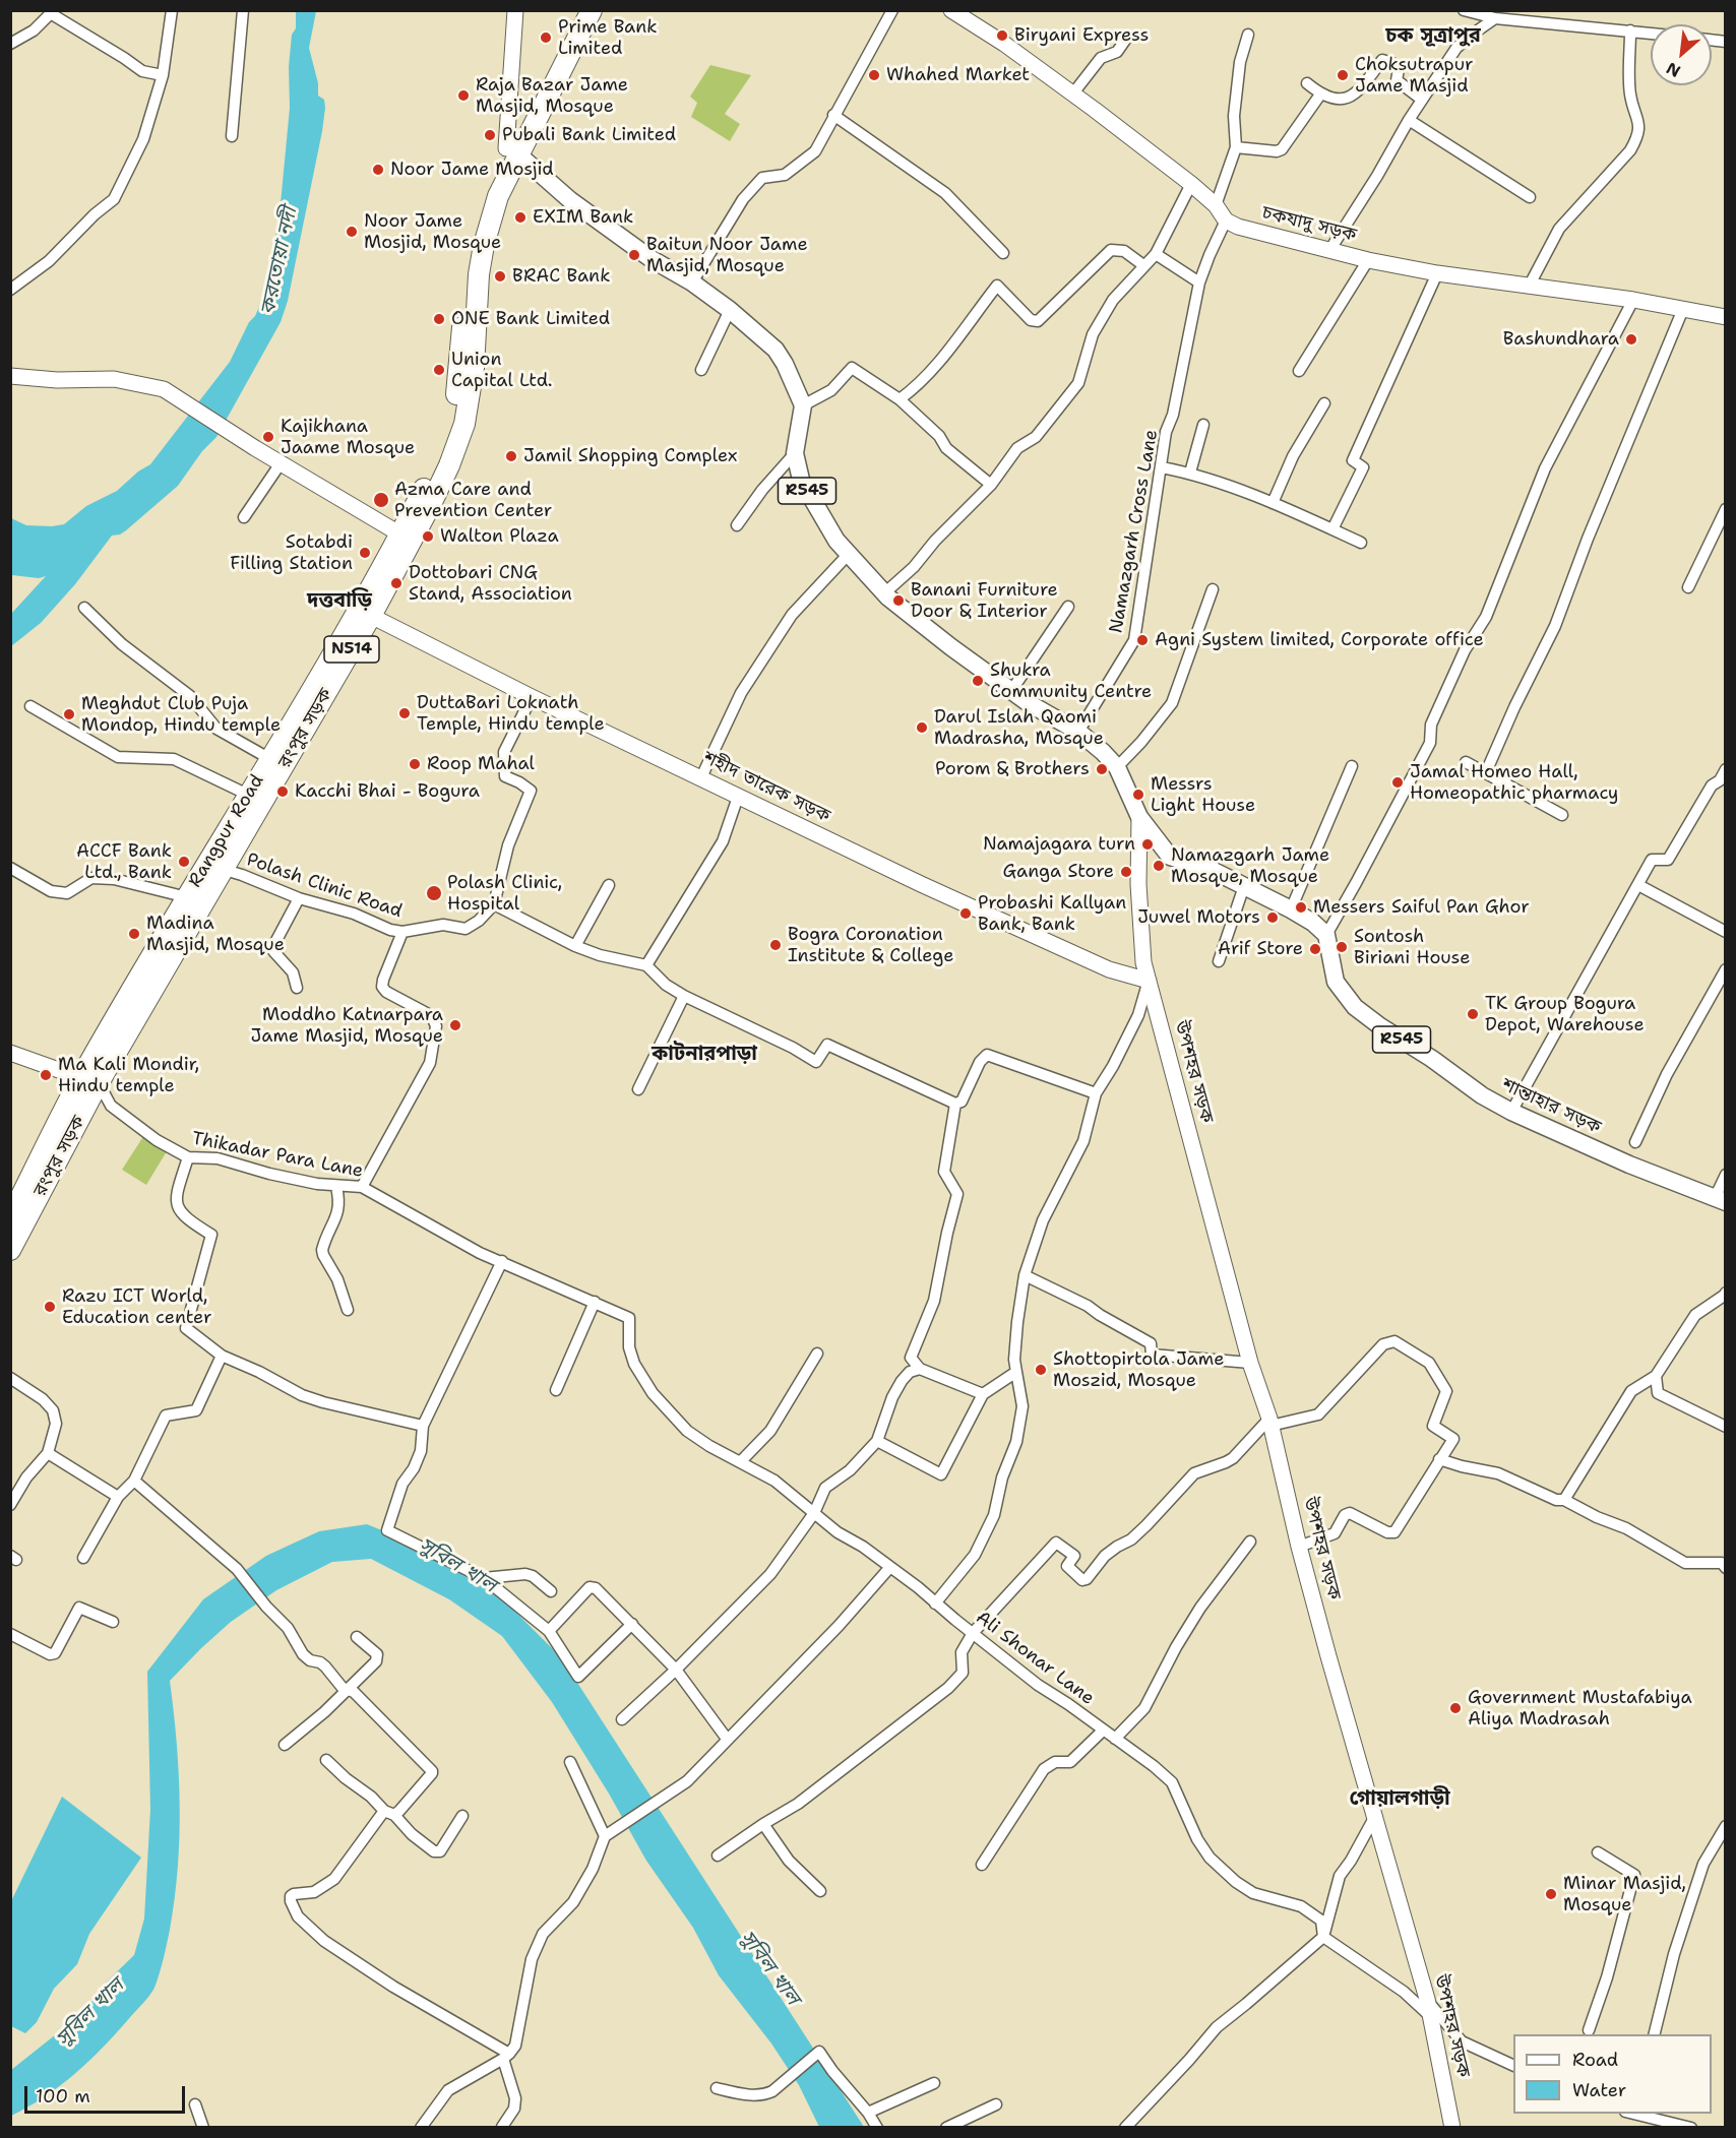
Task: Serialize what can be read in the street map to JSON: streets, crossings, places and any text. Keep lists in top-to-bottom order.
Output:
{
  "streets": {
    "highway": ["N514", "রংপুর সড়ক", "Rangpur Road"],
    "main road": ["R545", "শান্তাহার সড়ক"],
    "street": [
      "চকযাদু সড়ক",
      "Namazgarh Cross Lane",
      "শহীদ তারেক সড়ক",
      "Polash Clinic Road",
      "উপশহর সড়ক",
      "Thikadar Para Lane",
      "Ali Shonar Lane"
    ]
  },
  "crossings": [
    ["চকযাদু সড়ক", "Namazgarh Cross Lane"],
    ["R545", "Namazgarh Cross Lane"],
    ["R545", "উপশহর সড়ক"],
    ["রংপুর সড়ক", "শহীদ তারেক সড়ক"],
    ["রংপুর সড়ক", "Rangpur Road"],
    ["রংপুর সড়ক", "Polash Clinic Road"],
    ["রংপুর সড়ক", "Thikadar Para Lane"],
    ["শহীদ তারেক সড়ক", "Rangpur Road"],
    ["শহীদ তারেক সড়ক", "উপশহর সড়ক"],
    ["Rangpur Road", "Thikadar Para Lane"],
    ["উপশহর সড়ক", "Ali Shonar Lane"],
    ["Thikadar Para Lane", "Ali Shonar Lane"]
  ],
  "districts": [
    "চক সূত্রাপুর",
    "দত্তবাড়ি",
    "কাটনারপাড়া",
    "গোয়ালগাড়ী"
  ],
  "water": ["করতোয়া নদী", "সুবিল খাল"],
  "places": [
    "Biryani Express",
    "Prime Bank Limited",
    "Whahed Market",
    "Choksutrapur Jame Masjid",
    "Raja Bazar Jame Masjid, Mosque",
    "Pubali Bank Limited",
    "Noor Jame Mosjid",
    "EXIM Bank",
    "Noor Jame Mosjid, Mosque",
    "Baitun Noor Jame Masjid, Mosque",
    "BRAC Bank",
    "ONE Bank Limited",
    "Bashundhara",
    "Union Capital Ltd.",
    "Kajikhana Jaame Mosque",
    "Jamil Shopping Complex",
    "Azma Care and Prevention Center",
    "Walton Plaza",
    "Sotabdi Filling Station",
    "Dottobari CNG Stand, Association",
    "Banani Furniture Door & Interior",
    "Agni System limited, Corporate office",
    "Shukra Community Centre",
    "DuttaBari Loknath Temple, Hindu temple",
    "Meghdut Club Puja Mondop, Hindu temple",
    "Darul Islah Qaomi Madrasha, Mosque",
    "Roop Mahal",
    "Porom & Brothers",
    "Jamal Homeo Hall, Homeopathic pharmacy",
    "Kacchi Bhai - Bogura",
    "Messrs Light House",
    "Namajagara turn",
    "ACCF Bank Ltd., Bank",
    "Namazgarh Jame Mosque, Mosque",
    "Ganga Store",
    "Polash Clinic, Hospital",
    "Messers Saiful Pan Ghor",
    "Probashi Kallyan Bank, Bank",
    "Juwel Motors",
    "Madina Masjid, Mosque",
    "Bogra Coronation Institute & College",
    "Sontosh Biriani House",
    "Arif Store",
    "TK Group Bogura Depot, Warehouse",
    "Moddho Katnarpara Jame Masjid, Mosque",
    "Ma Kali Mondir, Hindu temple",
    "Razu ICT World, Education center",
    "Shottopirtola Jame Moszid, Mosque",
    "Government Mustafabiya Aliya Madrasah",
    "Minar Masjid, Mosque"
  ],
  "legend": ["Road", "Water"],
  "scale_bar": "100 m",
  "north": "bottom left"
}
